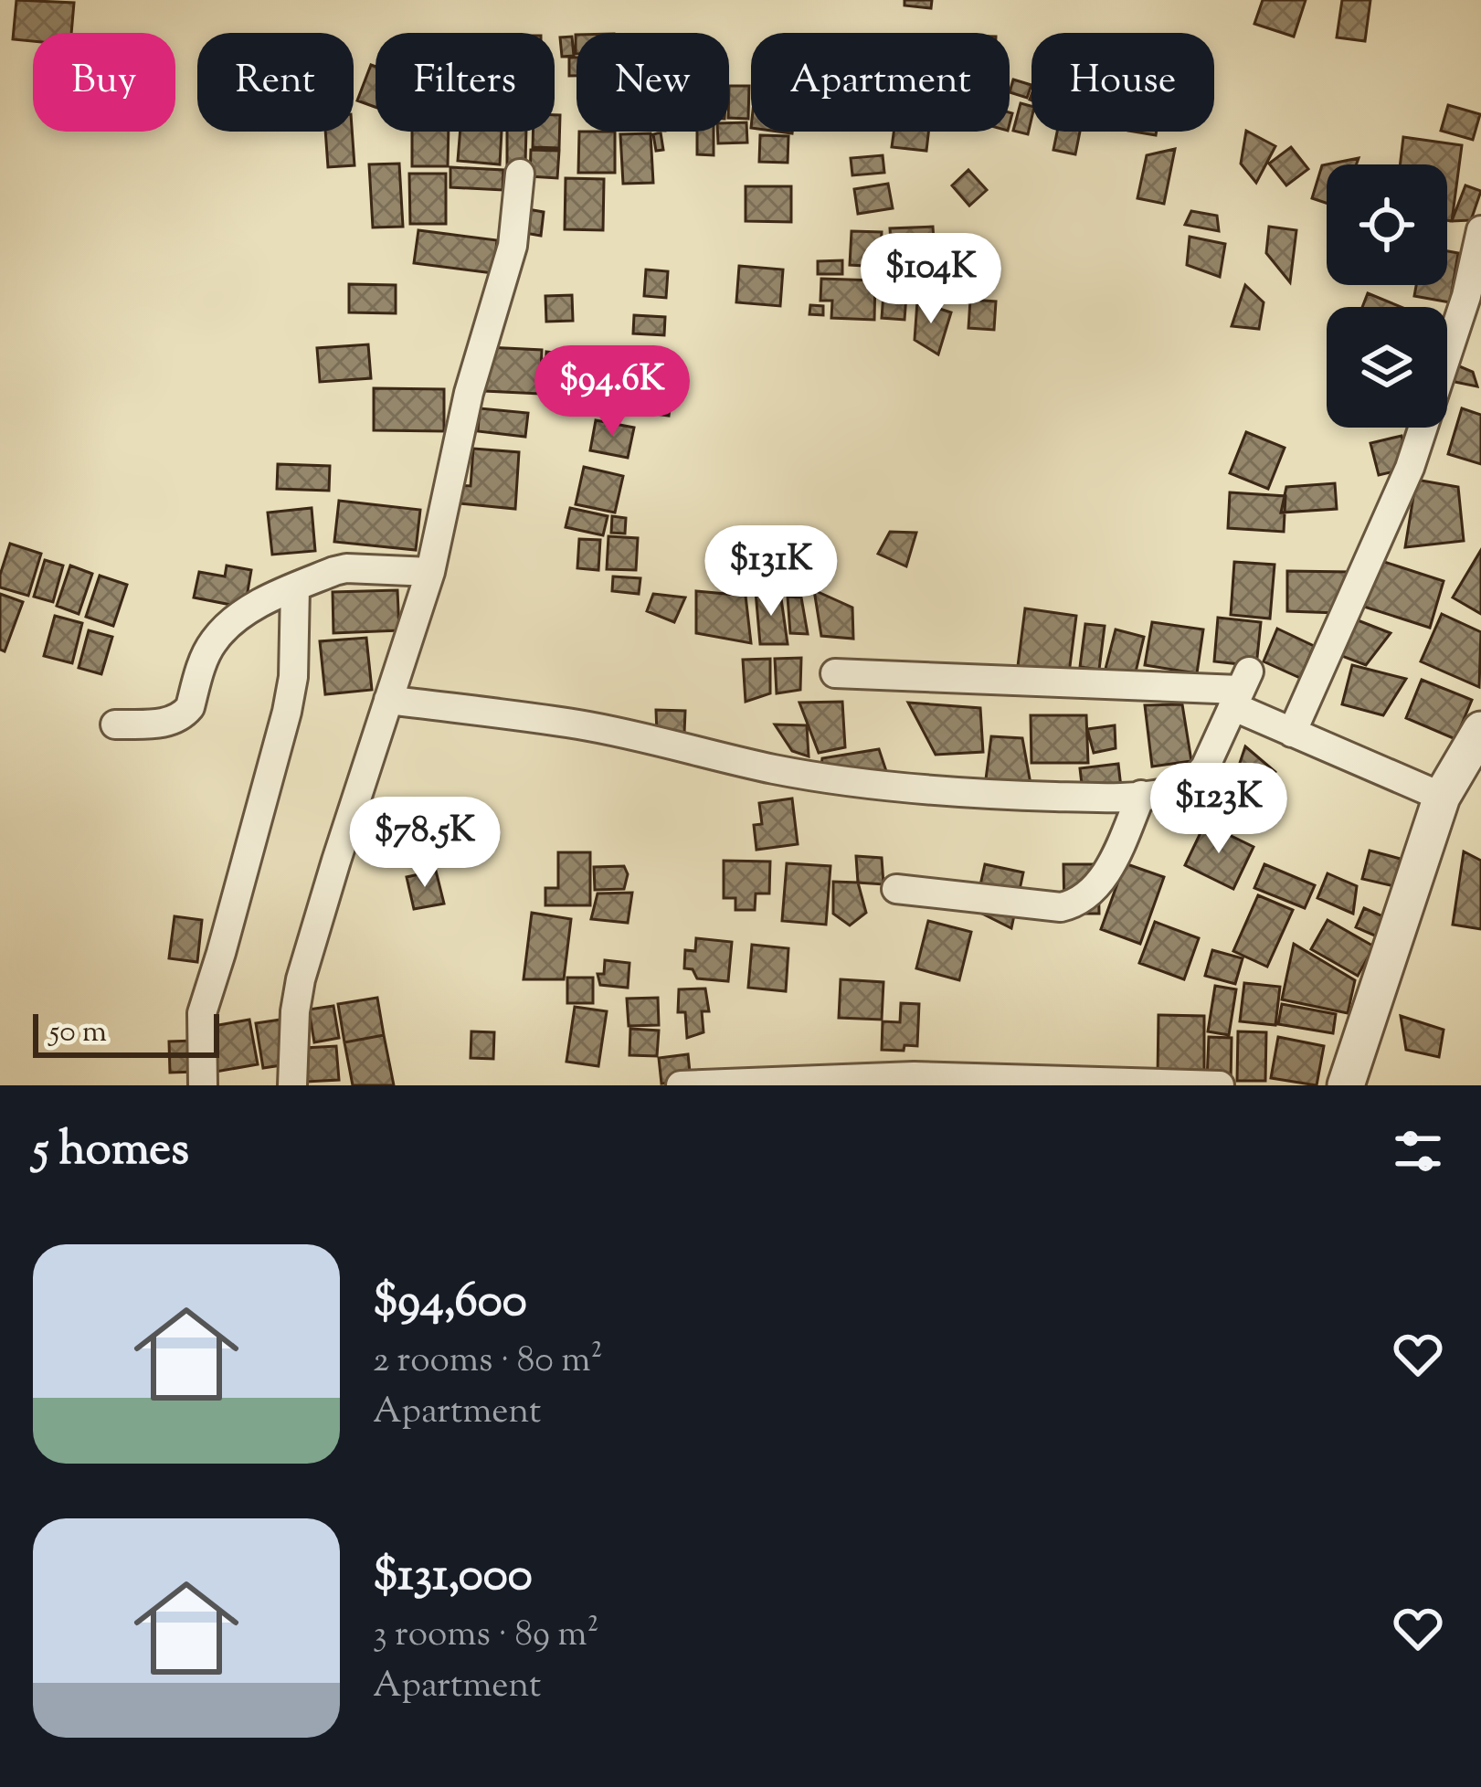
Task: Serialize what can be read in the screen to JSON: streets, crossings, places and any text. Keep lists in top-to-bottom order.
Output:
{
  "scale_bar": "50 m",
  "page": {
    "chip": [
      "Buy",
      "Rent",
      "Filters",
      "New",
      "Apartment",
      "House"
    ],
    "price": [
      "$104K",
      "$94.6K",
      "$131K",
      "$123K",
      "$78.5K"
    ],
    "scale": "50 m",
    "heading": "5 homes",
    "list": [
      {
        "name": "$94,600",
        "note": "2 rooms · 80 m² · Apartment"
      },
      {
        "name": "$131,000",
        "note": "3 rooms · 89 m² · Apartment"
      }
    ]
  }
}
